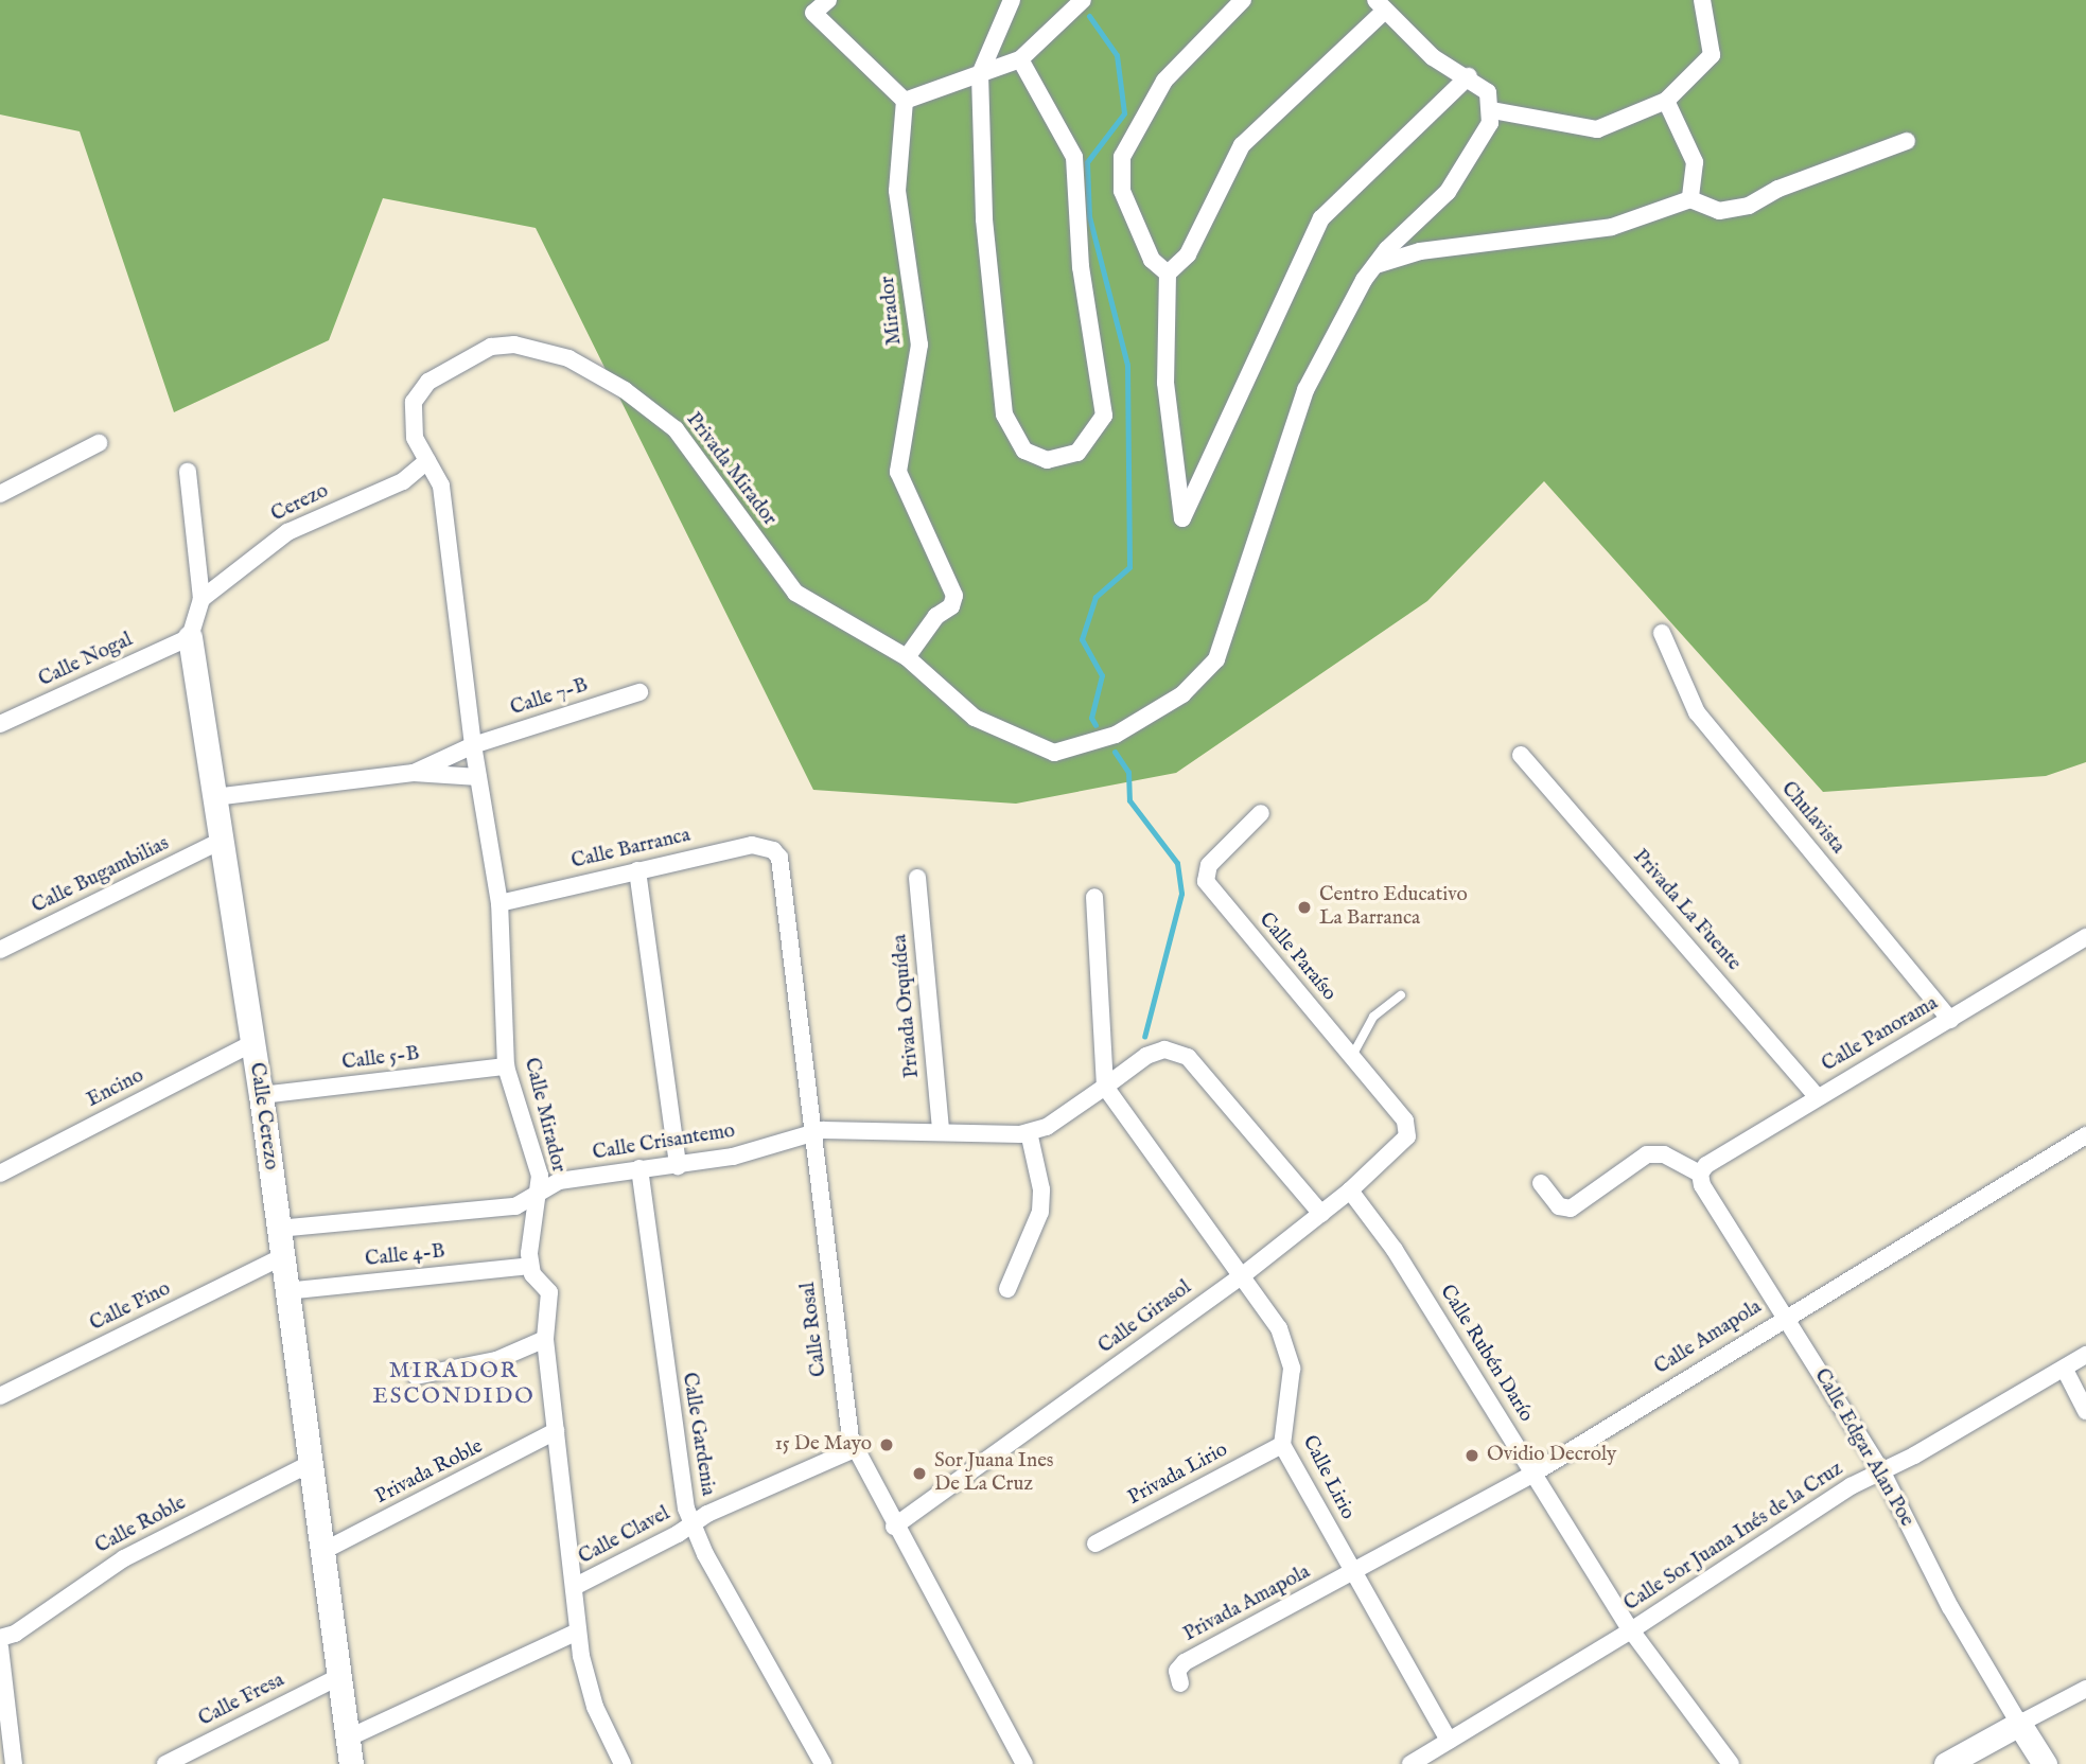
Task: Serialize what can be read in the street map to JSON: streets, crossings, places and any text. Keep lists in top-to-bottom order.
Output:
{
  "streets": {
    "street": [
      "Mirador",
      "Privada Mirador",
      "Cerezo",
      "Calle Nogal",
      "Calle 7-B",
      "Chulavista",
      "Calle Barranca",
      "Calle Bugambilias",
      "Privada La Fuente",
      "Calle Paraíso",
      "Privada Orquídea",
      "Calle Panorama",
      "Calle 5-B",
      "Encino",
      "Calle Mirador",
      "Calle Cerezo",
      "Calle Crisantemo",
      "Calle 4-B",
      "Calle Pino",
      "Calle Girasol",
      "Calle Rosal",
      "Calle Amapola",
      "Calle Rubén Darío",
      "Calle Gardenia",
      "Calle Edgar Alan Poe",
      "Privada Roble",
      "Privada Lirio",
      "Calle Lirio",
      "Calle Roble",
      "Calle Clavel",
      "Calle Sor Juana Inés de la Cruz",
      "Privada Amapola",
      "Calle Fresa"
    ]
  },
  "crossings": [
    ["Mirador", "Privada Mirador"],
    ["Privada Mirador", "Cerezo"],
    ["Privada Mirador", "Calle 7-B"],
    ["Privada Mirador", "Calle Mirador"],
    ["Cerezo", "Calle Cerezo"],
    ["Calle Nogal", "Calle Cerezo"],
    ["Chulavista", "Calle Panorama"],
    ["Calle Barranca", "Calle Mirador"],
    ["Calle Barranca", "Calle Rosal"],
    ["Calle Bugambilias", "Calle Cerezo"],
    ["Privada La Fuente", "Calle Panorama"],
    ["Calle Paraíso", "Calle Girasol"],
    ["Privada Orquídea", "Calle Crisantemo"],
    ["Calle Panorama", "Calle Edgar Alan Poe"],
    ["Calle 5-B", "Calle Mirador"],
    ["Calle 5-B", "Calle Cerezo"],
    ["Encino", "Calle Cerezo"],
    ["Calle Mirador", "Calle Crisantemo"],
    ["Calle Mirador", "Calle 4-B"],
    ["Calle Cerezo", "Calle Crisantemo"],
    ["Calle Cerezo", "Calle 4-B"],
    ["Calle Cerezo", "Calle Pino"],
    ["Calle Cerezo", "Privada Roble"],
    ["Calle Cerezo", "Calle Roble"],
    ["Calle Cerezo", "Calle Fresa"],
    ["Calle Crisantemo", "Calle Rosal"],
    ["Calle Crisantemo", "Calle Gardenia"],
    ["Calle Girasol", "Calle Rosal"],
    ["Calle Girasol", "Calle Rubén Darío"],
    ["Calle Girasol", "Calle Lirio"],
    ["Calle Rosal", "Calle Clavel"],
    ["Calle Amapola", "Calle Rubén Darío"],
    ["Calle Amapola", "Calle Edgar Alan Poe"],
    ["Calle Amapola", "Calle Lirio"],
    ["Calle Amapola", "Privada Amapola"],
    ["Calle Rubén Darío", "Calle Sor Juana Inés de la Cruz"],
    ["Calle Gardenia", "Calle Clavel"],
    ["Calle Edgar Alan Poe", "Calle Sor Juana Inés de la Cruz"],
    ["Privada Lirio", "Calle Lirio"],
    ["Calle Lirio", "Calle Sor Juana Inés de la Cruz"],
    ["Calle Lirio", "Privada Amapola"]
  ],
  "districts": ["MIRADOR ESCONDIDO"],
  "places": [
    "Centro Educativo La Barranca",
    "15 De Mayo",
    "Ovidio Decroly",
    "Sor Juana Ines De La Cruz"
  ]
}
